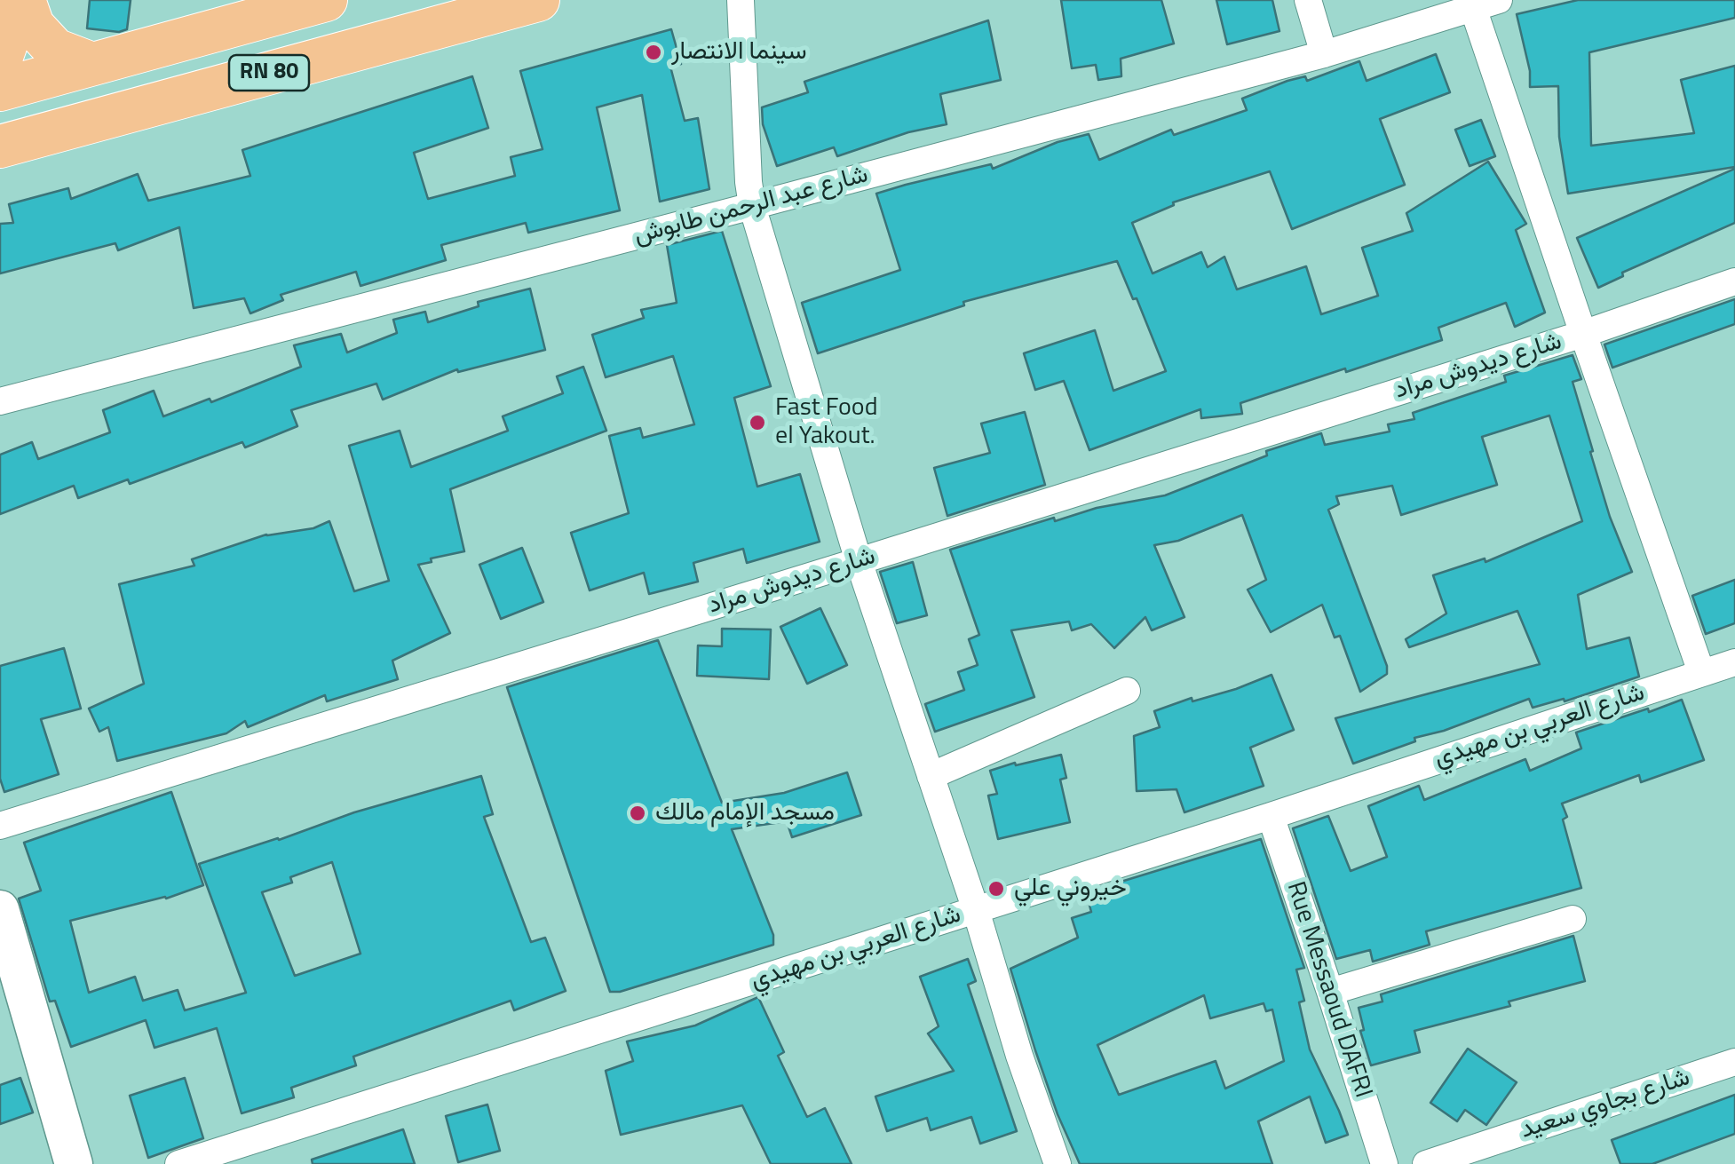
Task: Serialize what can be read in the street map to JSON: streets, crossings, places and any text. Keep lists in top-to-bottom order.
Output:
{
  "streets": {
    "main road": ["RN 80"],
    "street": [
      "شارع عبد الرحمن طابوش",
      "شارع ديدوش مراد",
      "شارع العربي بن مهيدي",
      "Rue Messaoud DAFRI",
      "شارع بجاوي سعيد"
    ]
  },
  "crossings": [
    ["شارع العربي بن مهيدي", "Rue Messaoud DAFRI"]
  ],
  "places": [
    "سينما الانتصار",
    "Fast Food el Yakout.",
    "مسجد الإمام مالك",
    "خيروني علي"
  ]
}
